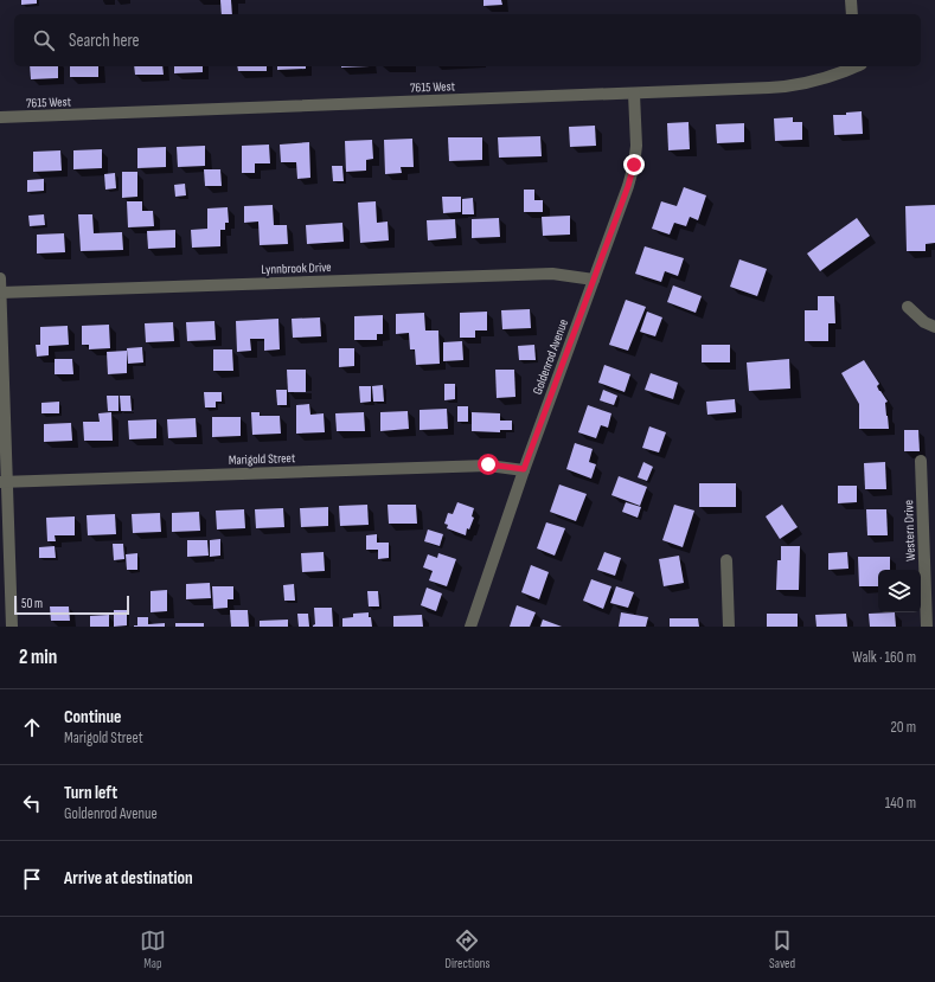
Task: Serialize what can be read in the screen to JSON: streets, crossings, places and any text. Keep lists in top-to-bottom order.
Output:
{
  "streets": {
    "street": [
      "7615 West",
      "Lynnbrook Drive",
      "Goldenrod Avenue",
      "Marigold Street",
      "Western Drive"
    ]
  },
  "crossings": [
    ["7615 West", "Goldenrod Avenue"],
    ["Lynnbrook Drive", "Goldenrod Avenue"],
    ["Goldenrod Avenue", "Marigold Street"]
  ],
  "scale_bar": "50 m",
  "page": {
    "search": "Search here",
    "scale": "50 m",
    "heading": ["2 min", "Walk · 160 m"],
    "list": [
      ["Continue", "Marigold Street", "20 m"],
      ["Turn left", "Goldenrod Avenue", "140 m"],
      "Arrive at destination"
    ],
    "nav": ["Map", "Directions", "Saved"]
  }
}
